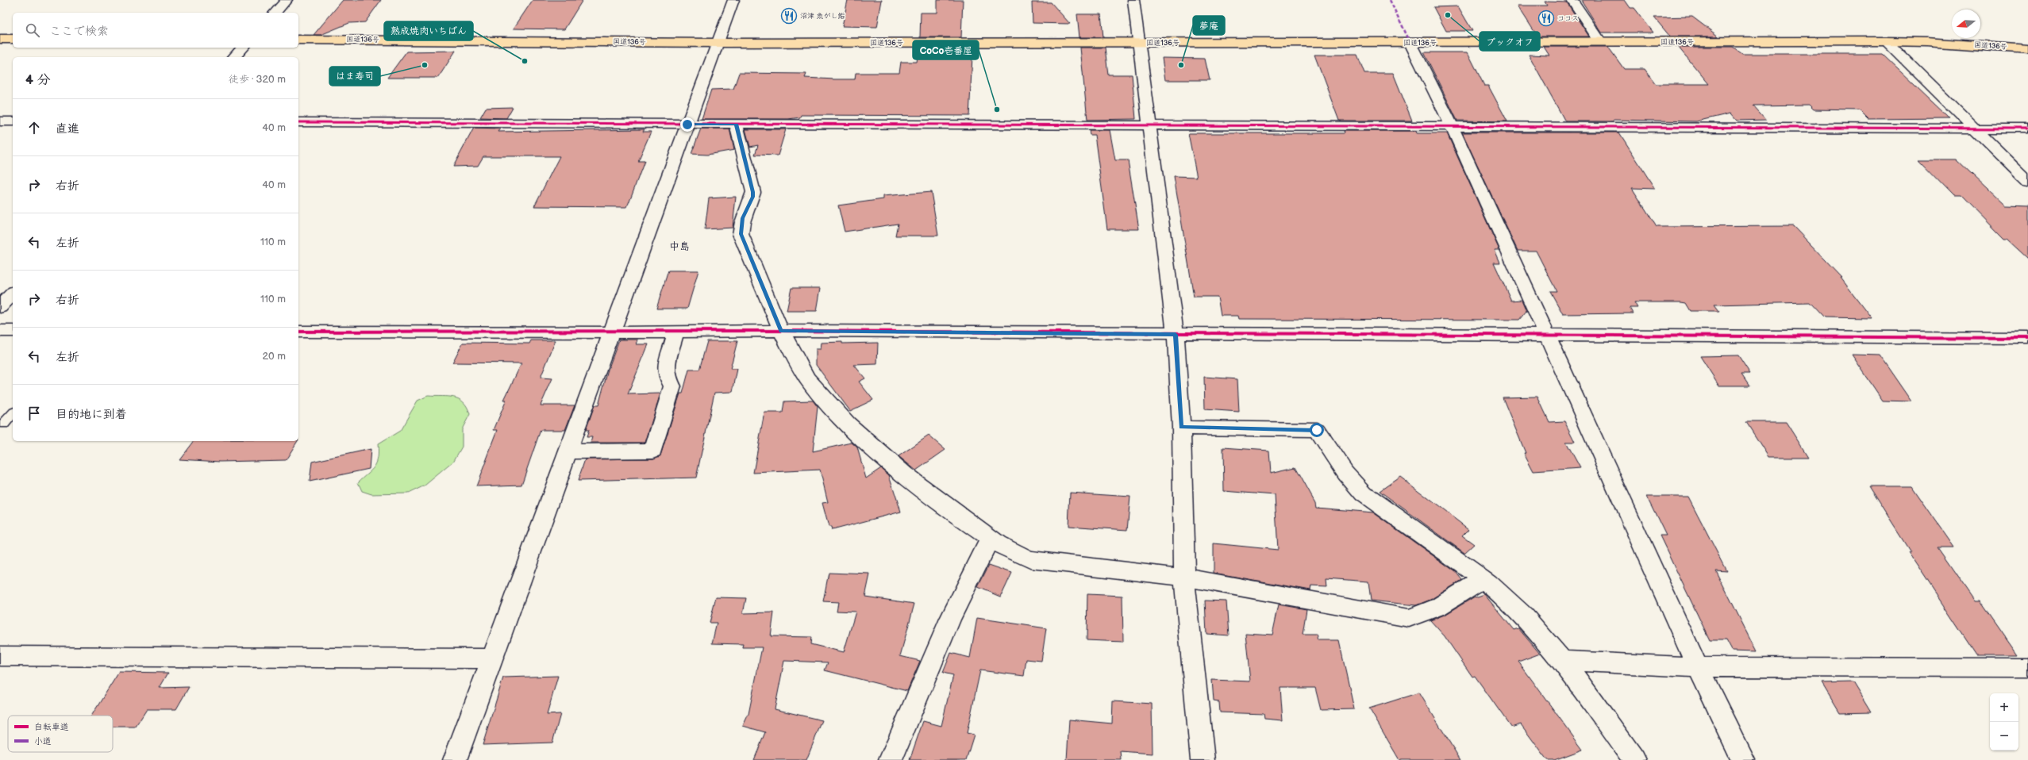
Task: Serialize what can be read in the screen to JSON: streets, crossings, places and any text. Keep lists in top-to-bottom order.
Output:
{
  "streets": {
    "highway": ["国道136号"]
  },
  "districts": ["中島"],
  "places": {
    "other": [
      "ブックオフ",
      "熟成焼肉いちばん",
      "はま寿司",
      "夢庵",
      "CoCo壱番屋"
    ],
    "restaurant": ["沼津 魚がし鮨", "ココス"]
  },
  "legend": ["自転車道", "小道"],
  "north": "left",
  "page": {
    "search": "ここで検索",
    "heading": ["4 分", "徒歩 · 320 m"],
    "list": [
      ["直進", "40 m"],
      ["右折", "40 m"],
      ["左折", "110 m"],
      ["右折", "110 m"],
      ["左折", "20 m"],
      "目的地に到着"
    ],
    "map_buttons": ["+", "−"]
  }
}
